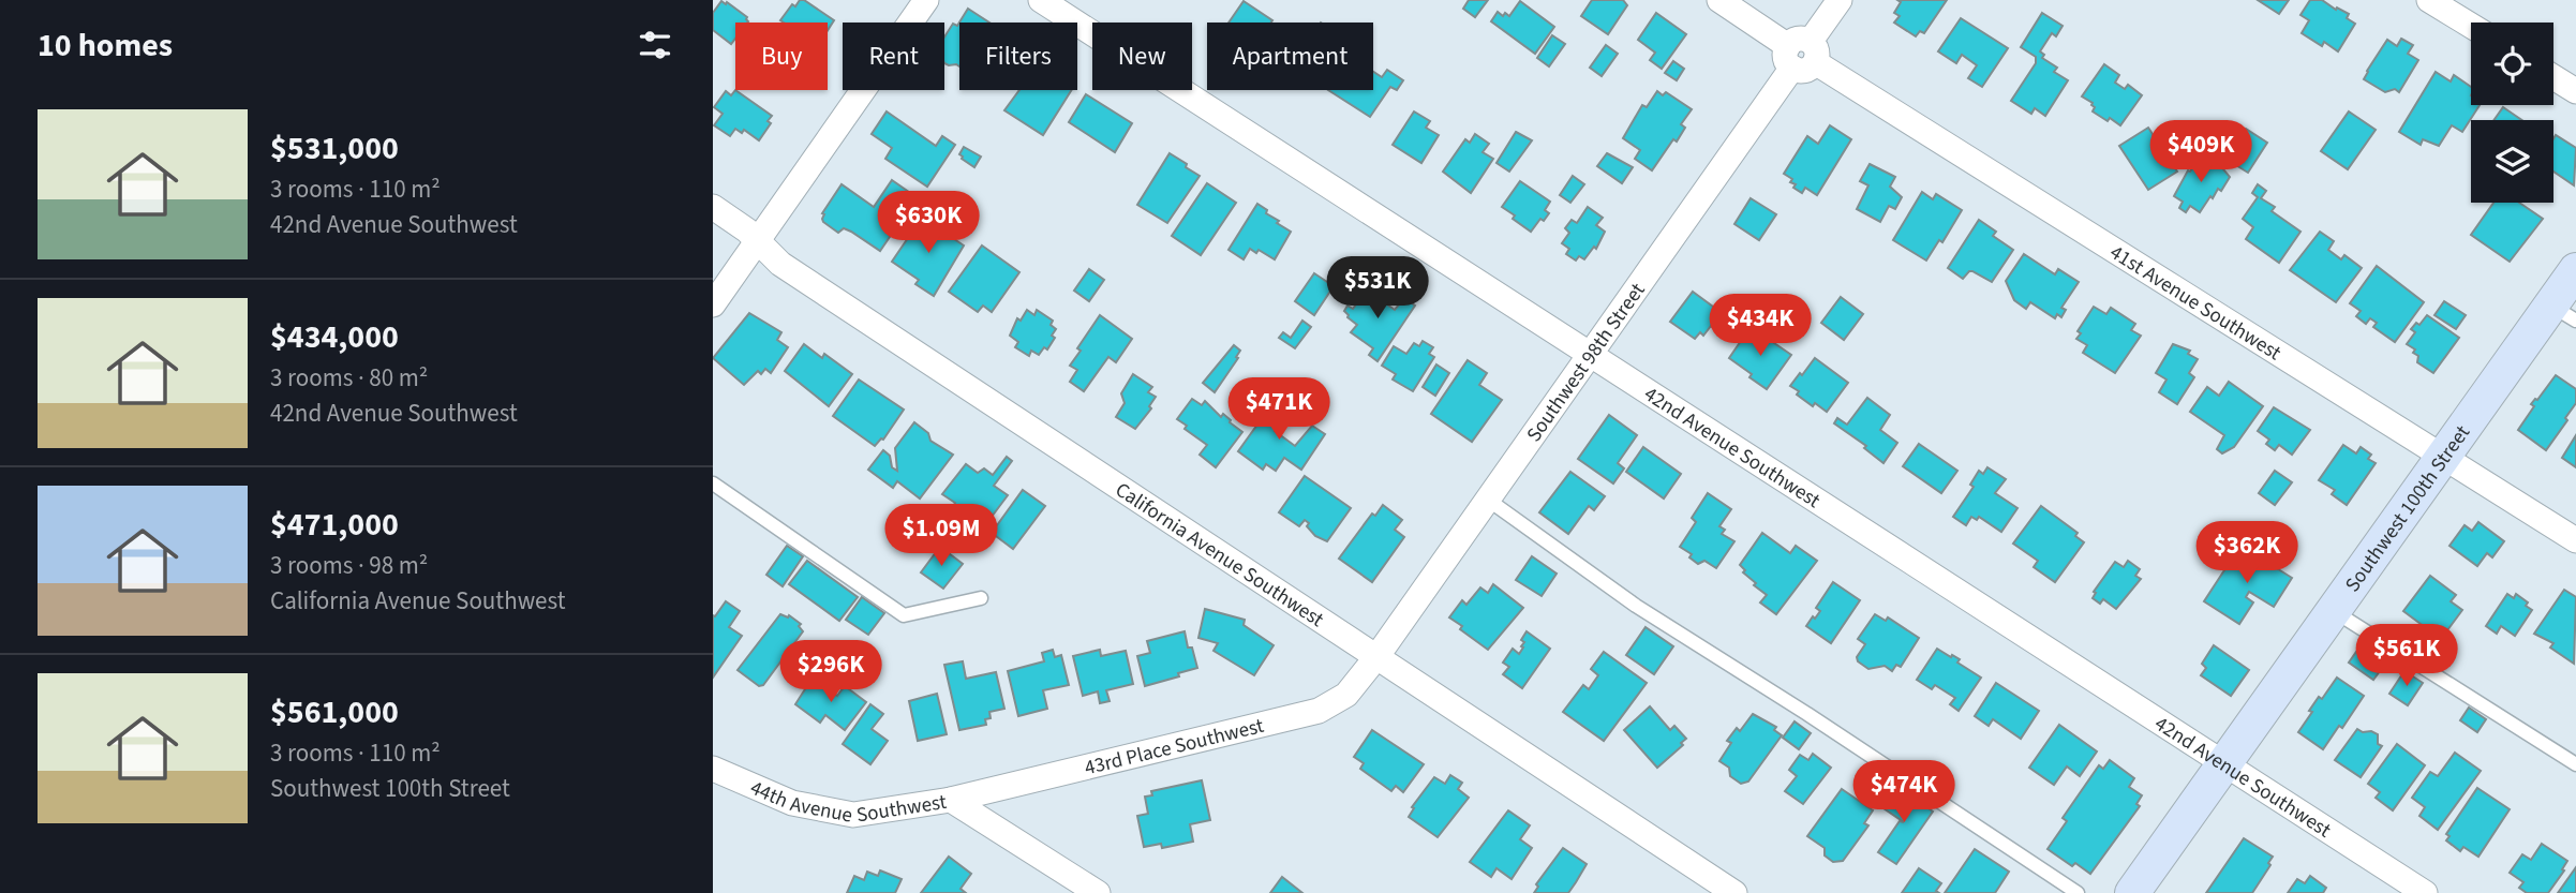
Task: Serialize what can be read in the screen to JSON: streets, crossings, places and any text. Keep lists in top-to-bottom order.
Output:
{
  "streets": {
    "street": [
      "41st Avenue Southwest",
      "Southwest 98th Street",
      "42nd Avenue Southwest",
      "Southwest 100th Street",
      "California Avenue Southwest",
      "43rd Place Southwest",
      "44th Avenue Southwest"
    ]
  },
  "crossings": [
    ["41st Avenue Southwest", "Southwest 98th Street"],
    ["41st Avenue Southwest", "Southwest 100th Street"],
    ["Southwest 98th Street", "42nd Avenue Southwest"],
    ["Southwest 98th Street", "California Avenue Southwest"],
    ["Southwest 98th Street", "43rd Place Southwest"],
    ["42nd Avenue Southwest", "Southwest 100th Street"],
    ["California Avenue Southwest", "43rd Place Southwest"],
    ["43rd Place Southwest", "44th Avenue Southwest"]
  ],
  "page": {
    "heading": "10 homes",
    "chip": [
      "Buy",
      "Rent",
      "Filters",
      "New",
      "Apartment"
    ],
    "list": [
      {
        "name": "$531,000",
        "note": "3 rooms · 110 m² · 42nd Avenue Southwest"
      },
      {
        "name": "$434,000",
        "note": "3 rooms · 80 m² · 42nd Avenue Southwest"
      },
      {
        "name": "$471,000",
        "note": "3 rooms · 98 m² · California Avenue Southwest"
      },
      {
        "name": "$561,000",
        "note": "3 rooms · 110 m² · Southwest 100th Street"
      }
    ],
    "price": [
      "$409K",
      "$630K",
      "$531K",
      "$434K",
      "$471K",
      "$1.09M",
      "$362K",
      "$561K",
      "$296K",
      "$474K"
    ]
  }
}
